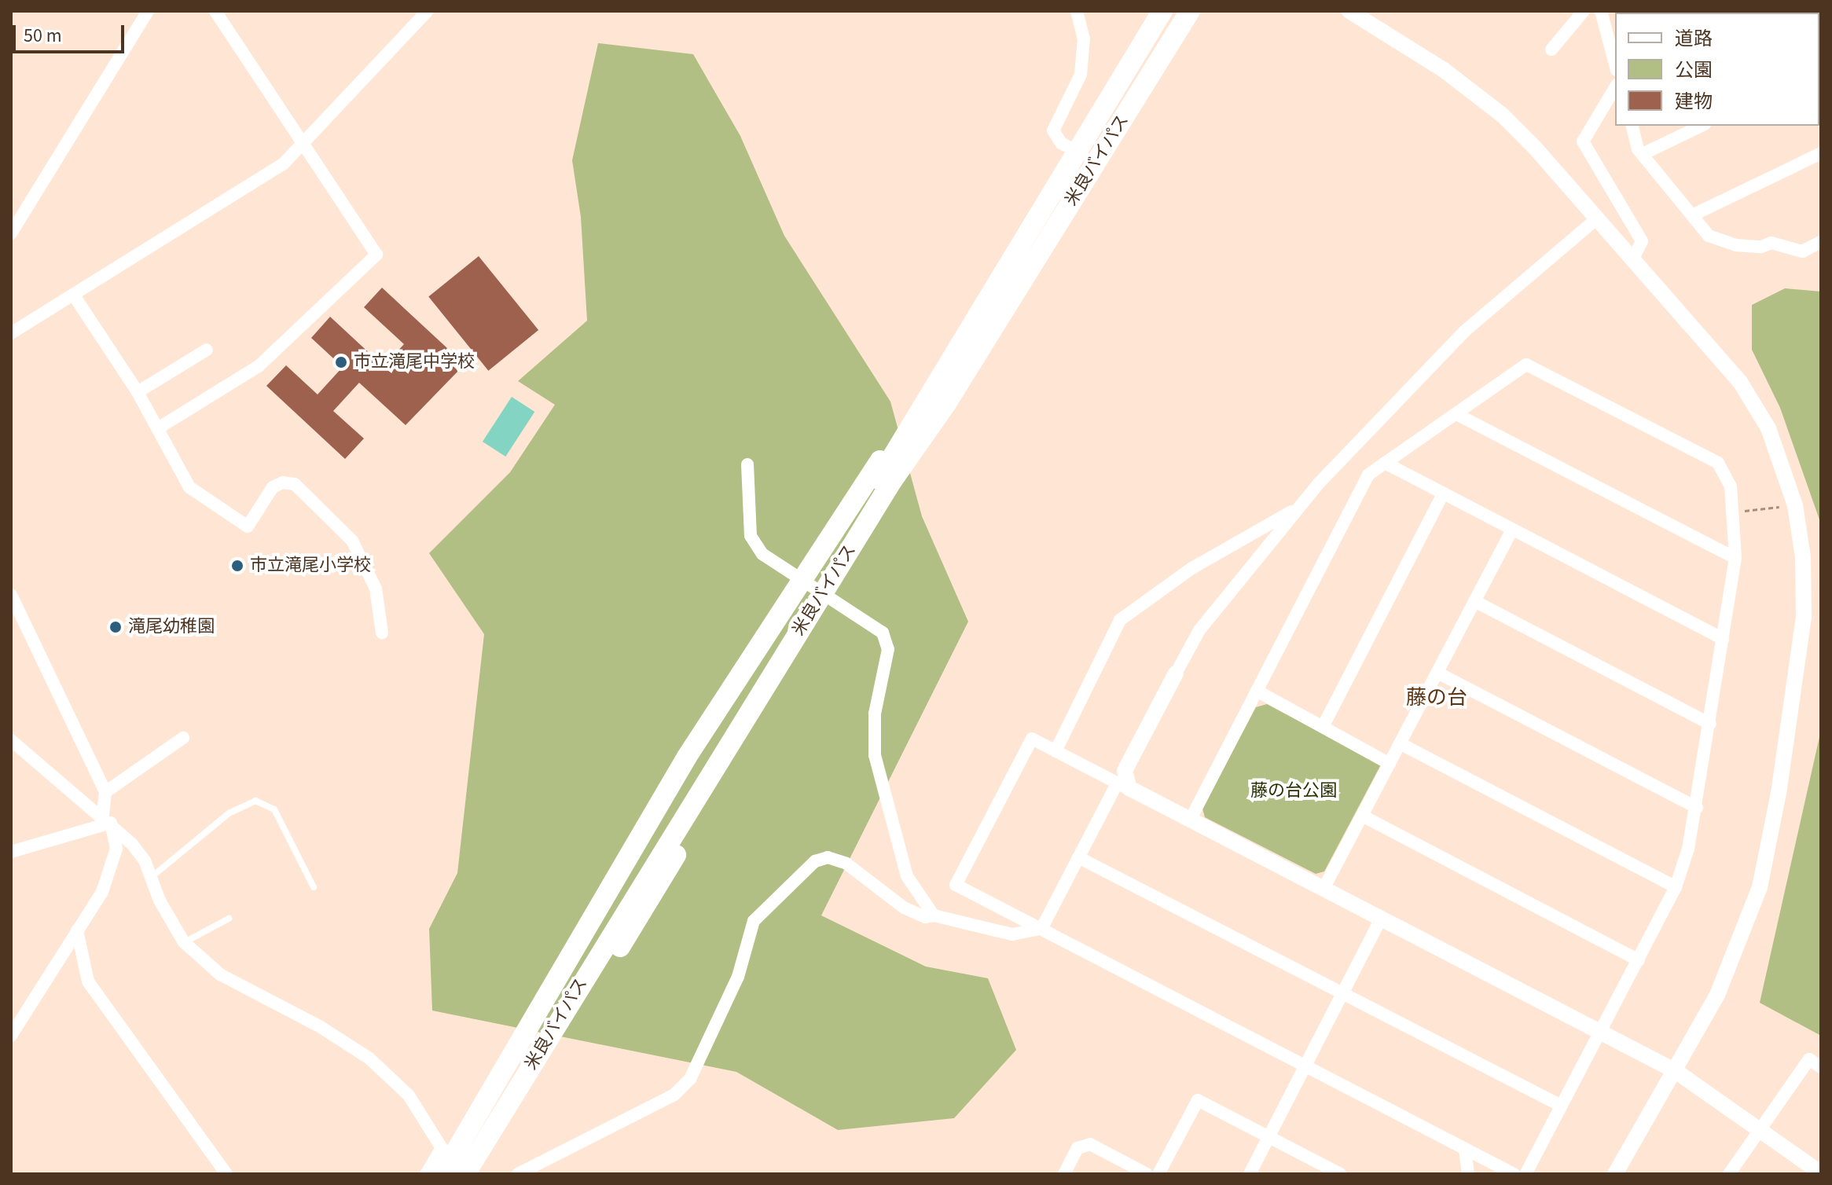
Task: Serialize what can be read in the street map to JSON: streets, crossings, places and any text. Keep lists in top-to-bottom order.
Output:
{
  "streets": {
    "main road": ["米良バイパス"]
  },
  "districts": ["藤の台"],
  "parks": ["藤の台公園"],
  "places": ["市立滝尾中学校", "市立滝尾小学校", "滝尾幼稚園"],
  "legend": ["道路", "公園", "建物"],
  "scale_bar": "50 m"
}
